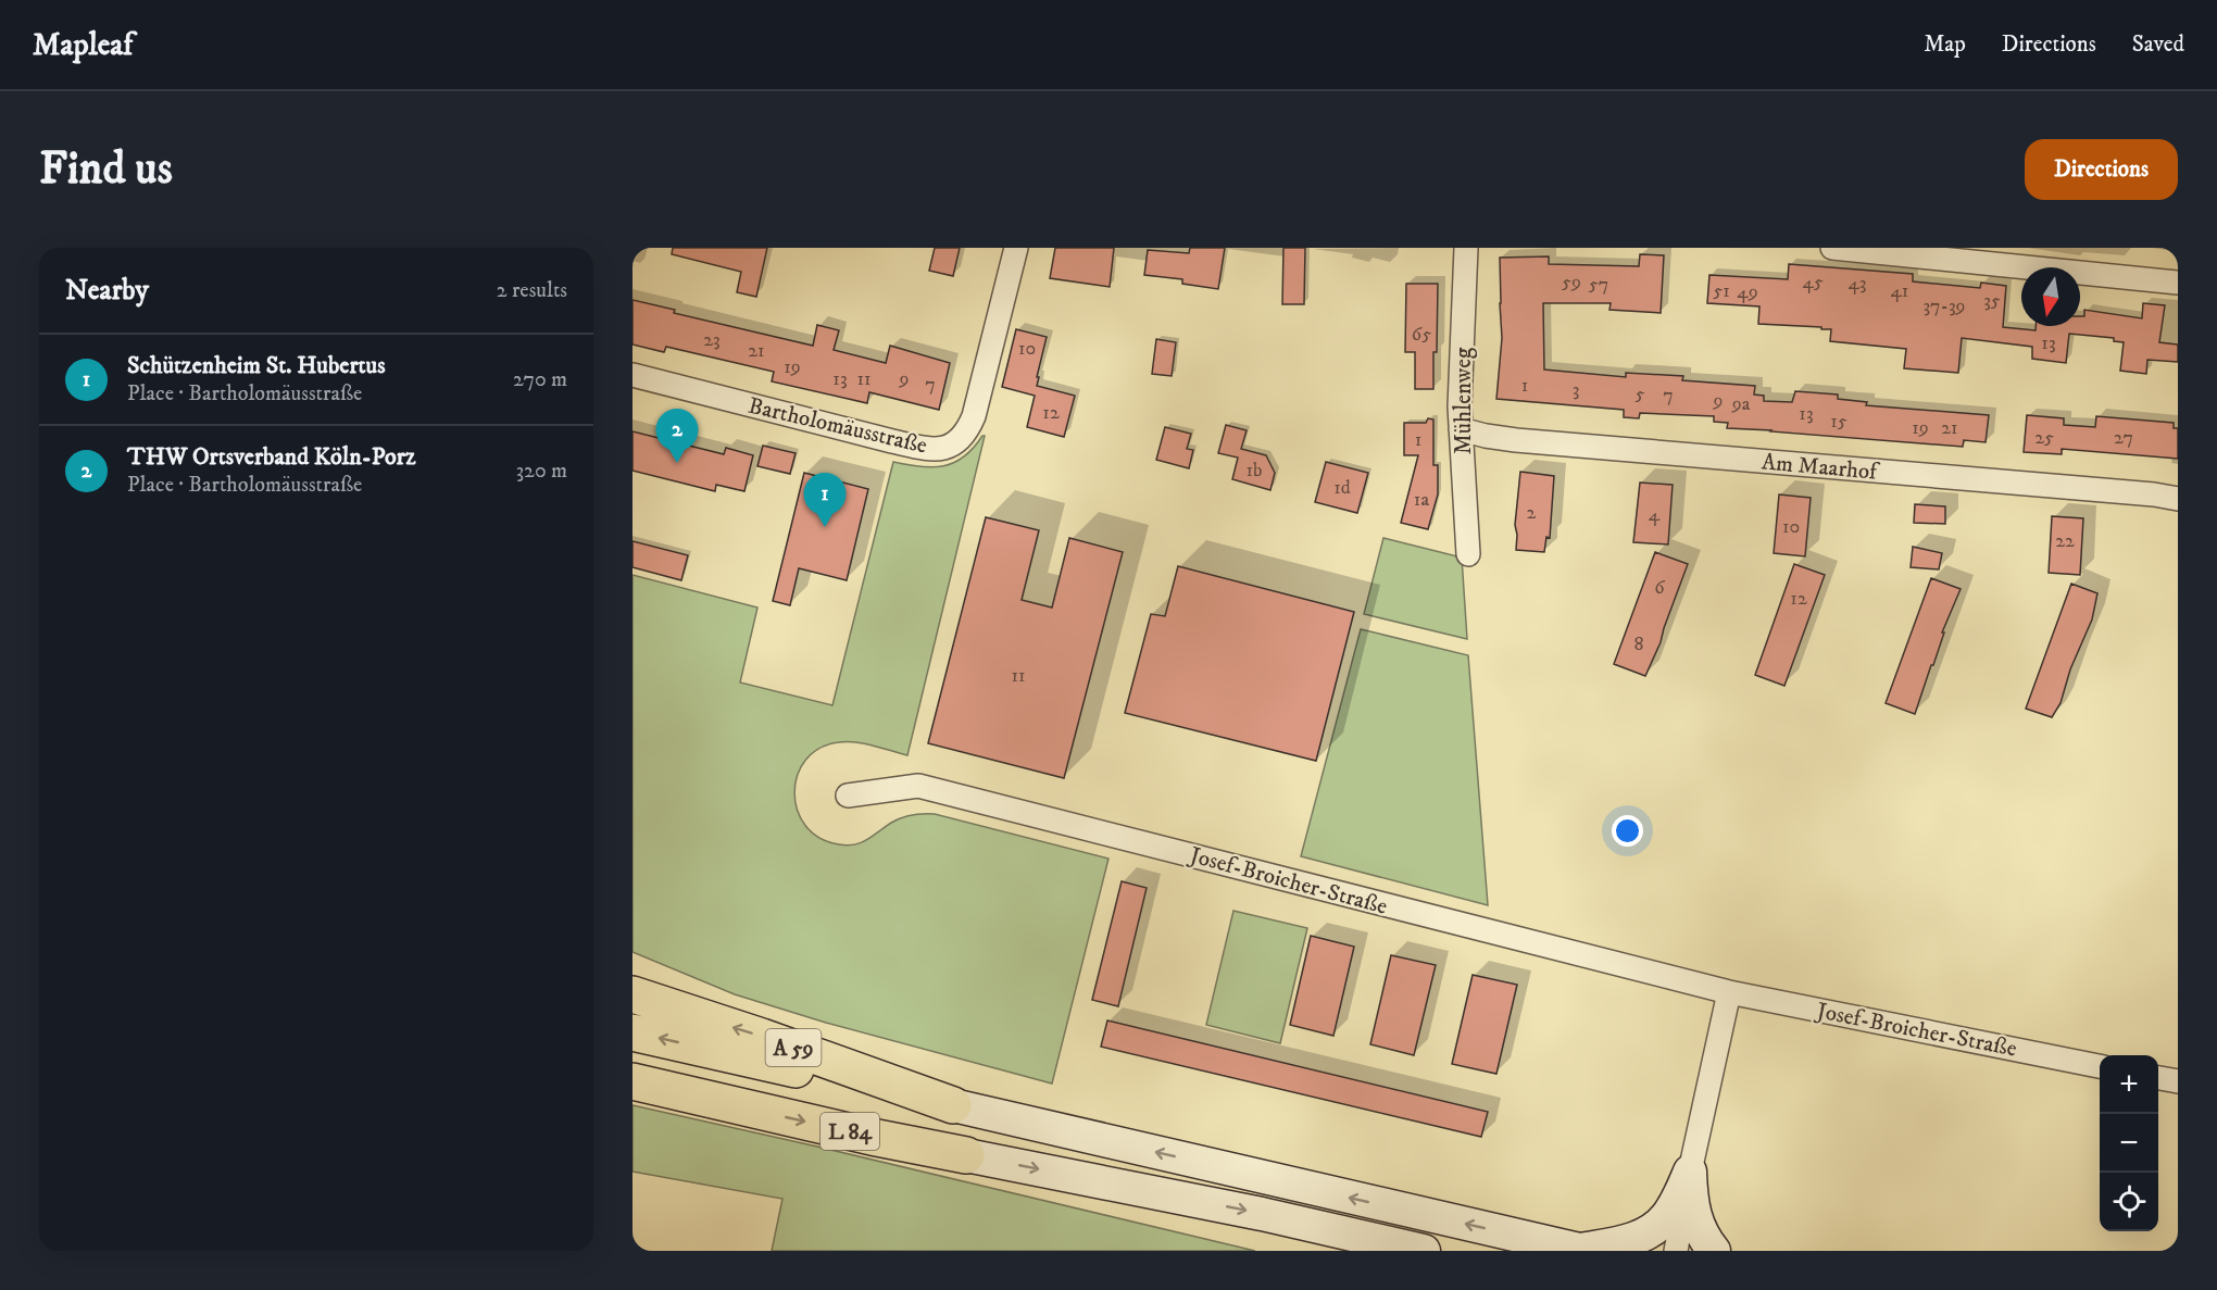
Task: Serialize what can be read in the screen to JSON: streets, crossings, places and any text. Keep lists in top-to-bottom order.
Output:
{
  "streets": {
    "highway": ["A 59", "L 84"],
    "street": [
      "Mühlenweg",
      "Bartholomäusstraße",
      "Am Maarhof",
      "Josef-Broicher-Straße"
    ]
  },
  "crossings": [
    ["Mühlenweg", "Am Maarhof"],
    ["A 59", "L 84"]
  ],
  "house_numbers": [
    "59",
    "45",
    "43",
    "57",
    "51",
    "41",
    "49",
    "35",
    "37-39",
    "65",
    "23",
    "13",
    "10",
    "21",
    "19",
    "13",
    "11",
    "9",
    "7",
    "1",
    "3",
    "5",
    "7",
    "9",
    "9a",
    "12",
    "13",
    "15",
    "19",
    "21",
    "25",
    "27",
    "1",
    "1b",
    "1d",
    "1a",
    "2",
    "4",
    "10",
    "22",
    "6",
    "12",
    "8",
    "11"
  ],
  "north": "bottom",
  "page": {
    "header": "Mapleaf",
    "nav": ["Map", "Directions", "Saved"],
    "buttons": "Directions",
    "title": "Find us",
    "heading": ["Nearby", "2 results"],
    "list": [
      {
        "mark": "1",
        "name": "Schützenheim St. Hubertus",
        "note": "Place · Bartholomäusstraße",
        "value": "270 m"
      },
      {
        "mark": "2",
        "name": "THW Ortsverband Köln-Porz",
        "note": "Place · Bartholomäusstraße",
        "value": "320 m"
      }
    ],
    "pins": ["2", "1"],
    "map_buttons": ["+", "−"]
  }
}
